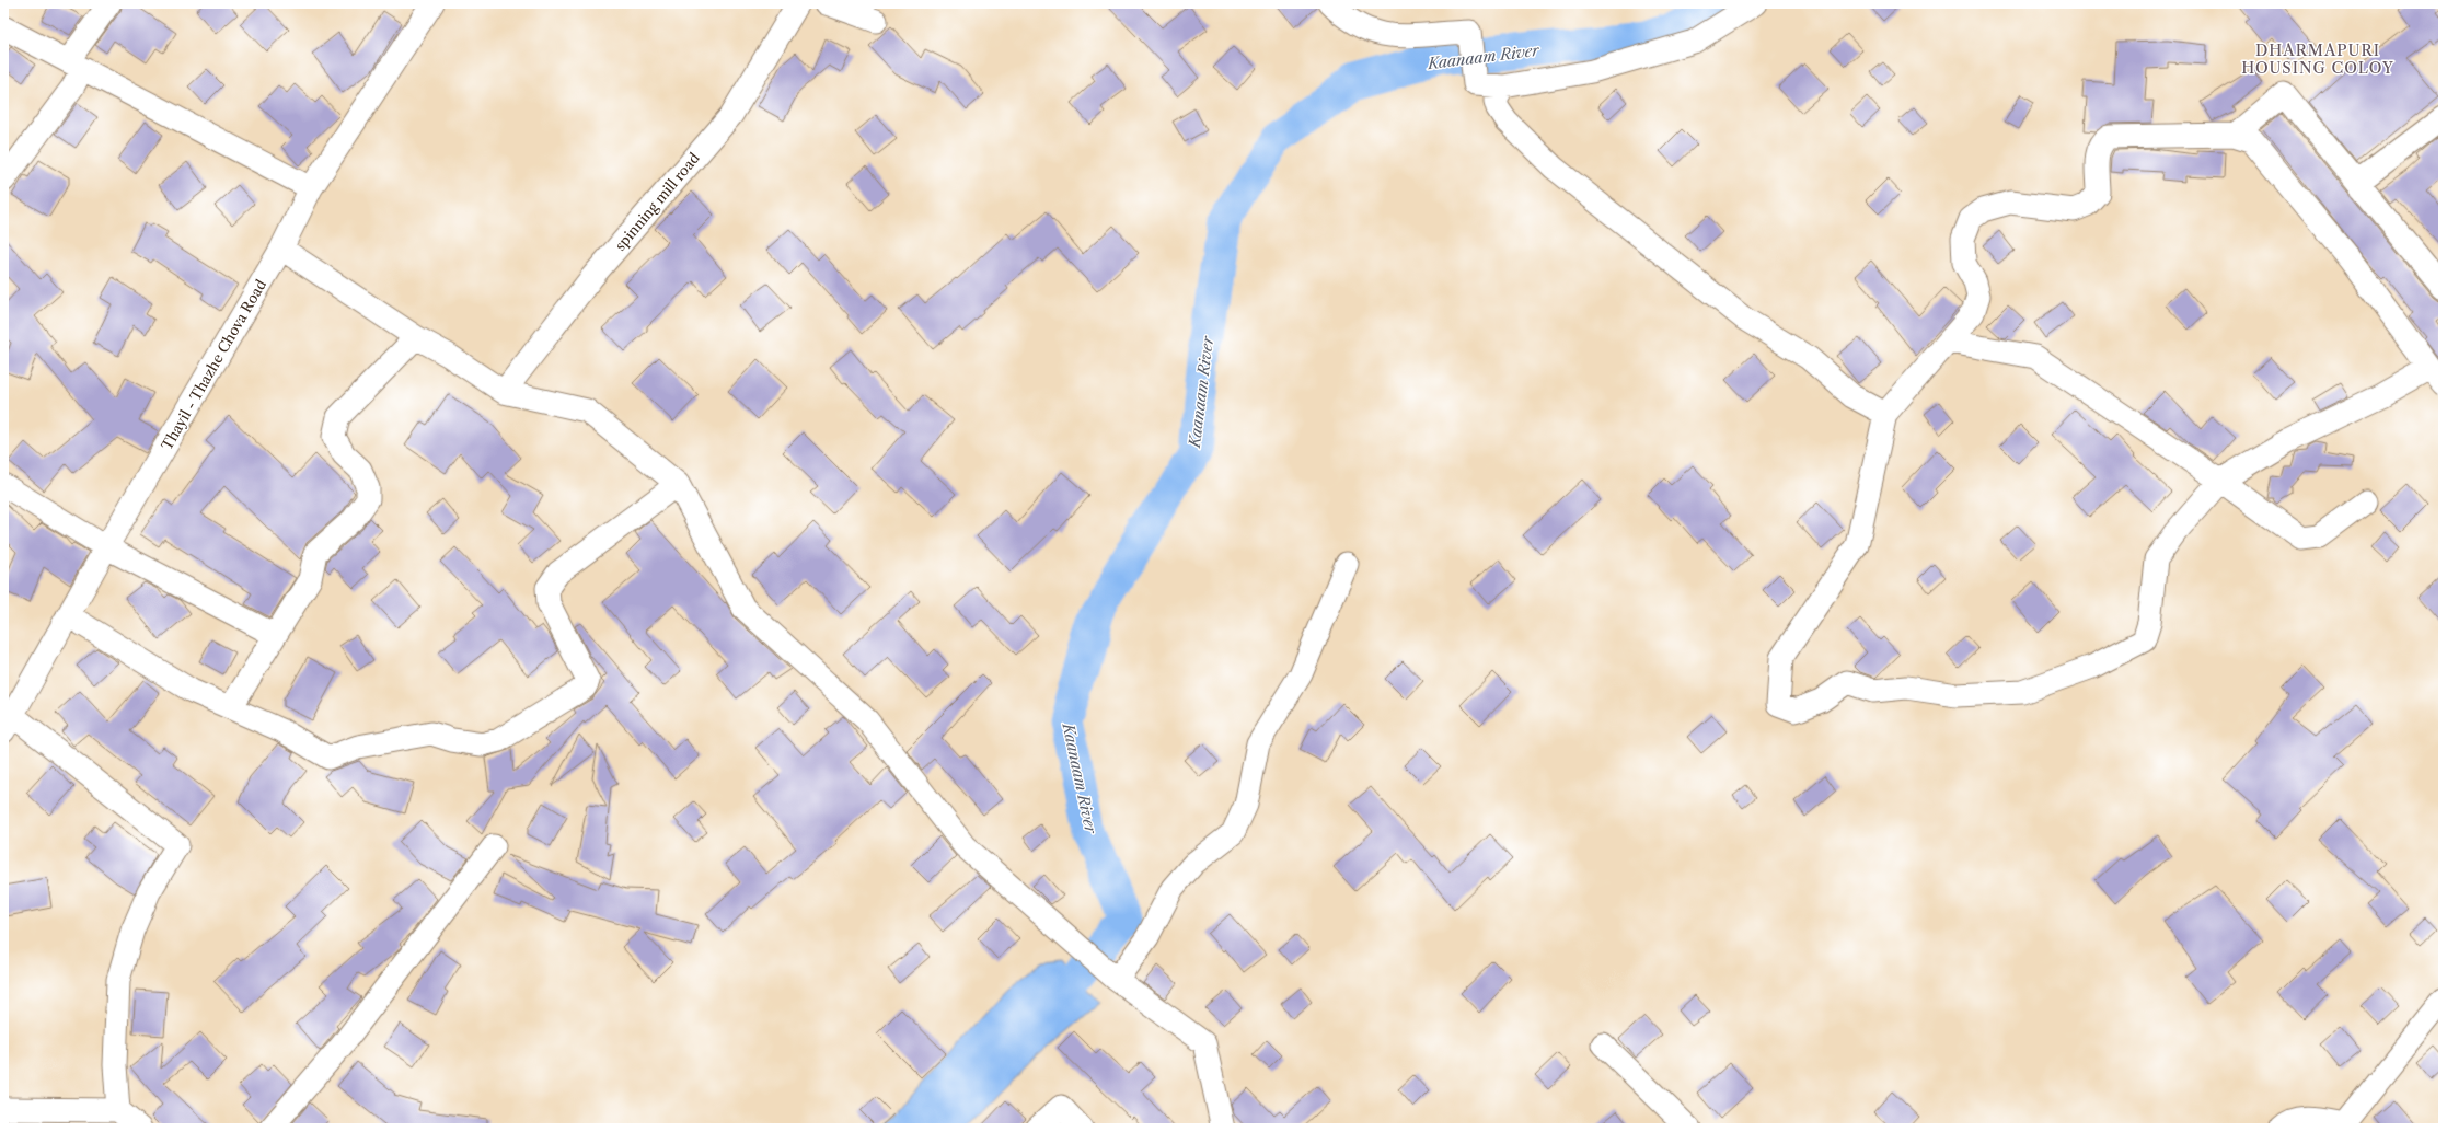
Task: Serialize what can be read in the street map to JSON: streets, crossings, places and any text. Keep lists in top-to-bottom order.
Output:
{
  "streets": {
    "street": ["spinning mill road", "Thayil - Thazhe Chova Road"]
  },
  "districts": ["DHARMAPURI HOUSING COLOY"],
  "water": ["Kaanaam River"]
}
